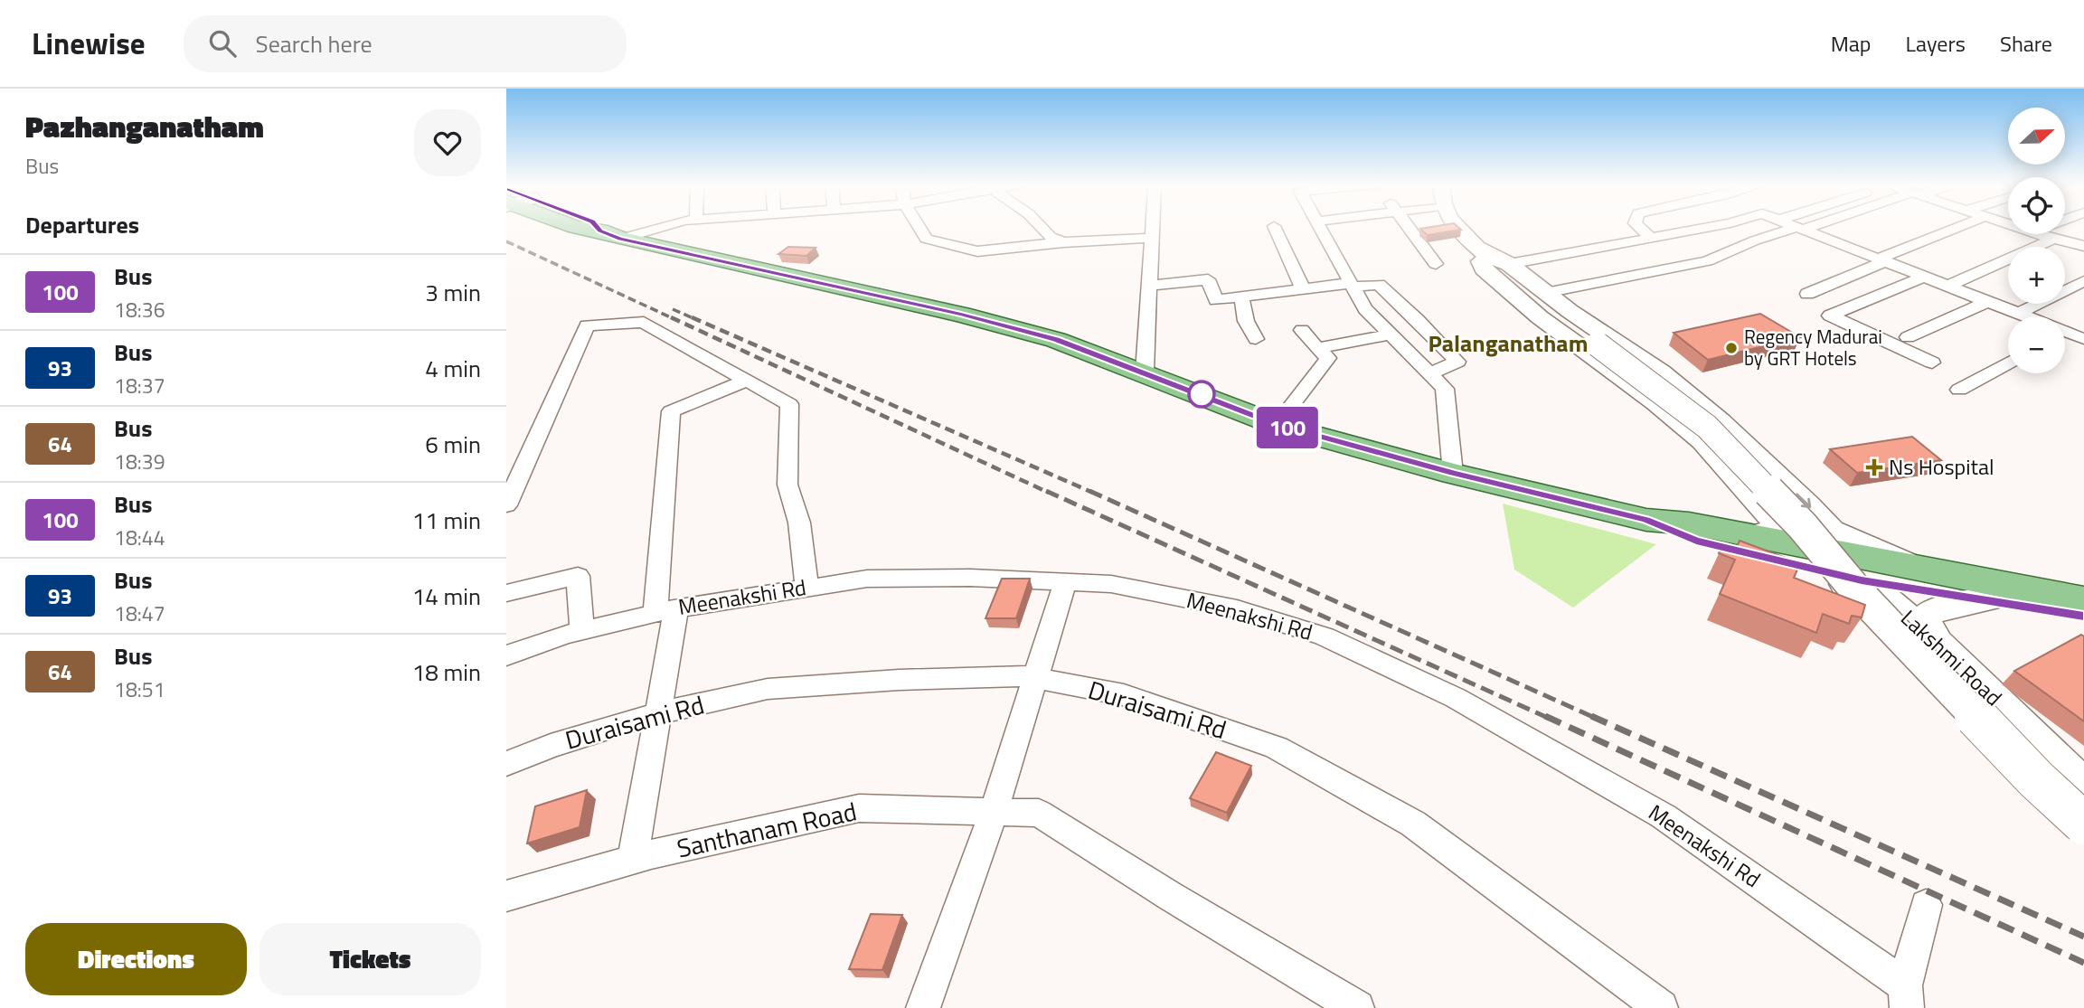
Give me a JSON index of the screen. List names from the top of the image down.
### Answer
{
  "streets": {
    "street": [
      "Meenakshi Rd",
      "Lakshmi Road",
      "Duraisami Rd",
      "Santhanam Road"
    ]
  },
  "districts": ["Palanganatham"],
  "places": {
    "other": ["Regency Madurai by GRT Hotels"],
    "health": ["Ns Hospital"]
  },
  "lines": ["bus line 100"],
  "north": "right",
  "page": {
    "header": "Linewise",
    "search": "Search here",
    "nav": ["Map", "Layers", "Share"],
    "heading": [
      ["Pazhanganatham", "Bus"],
      "Departures"
    ],
    "on_map": "100",
    "map_buttons": ["+", "−"],
    "list": [
      {
        "mark": "100",
        "name": "Bus",
        "note": "18:36",
        "value": "3 min"
      },
      {
        "mark": "93",
        "name": "Bus",
        "note": "18:37",
        "value": "4 min"
      },
      {
        "mark": "64",
        "name": "Bus",
        "note": "18:39",
        "value": "6 min"
      },
      {
        "mark": "100",
        "name": "Bus",
        "note": "18:44",
        "value": "11 min"
      },
      {
        "mark": "93",
        "name": "Bus",
        "note": "18:47",
        "value": "14 min"
      },
      {
        "mark": "64",
        "name": "Bus",
        "note": "18:51",
        "value": "18 min"
      }
    ],
    "buttons": ["Directions", "Tickets"]
  }
}
